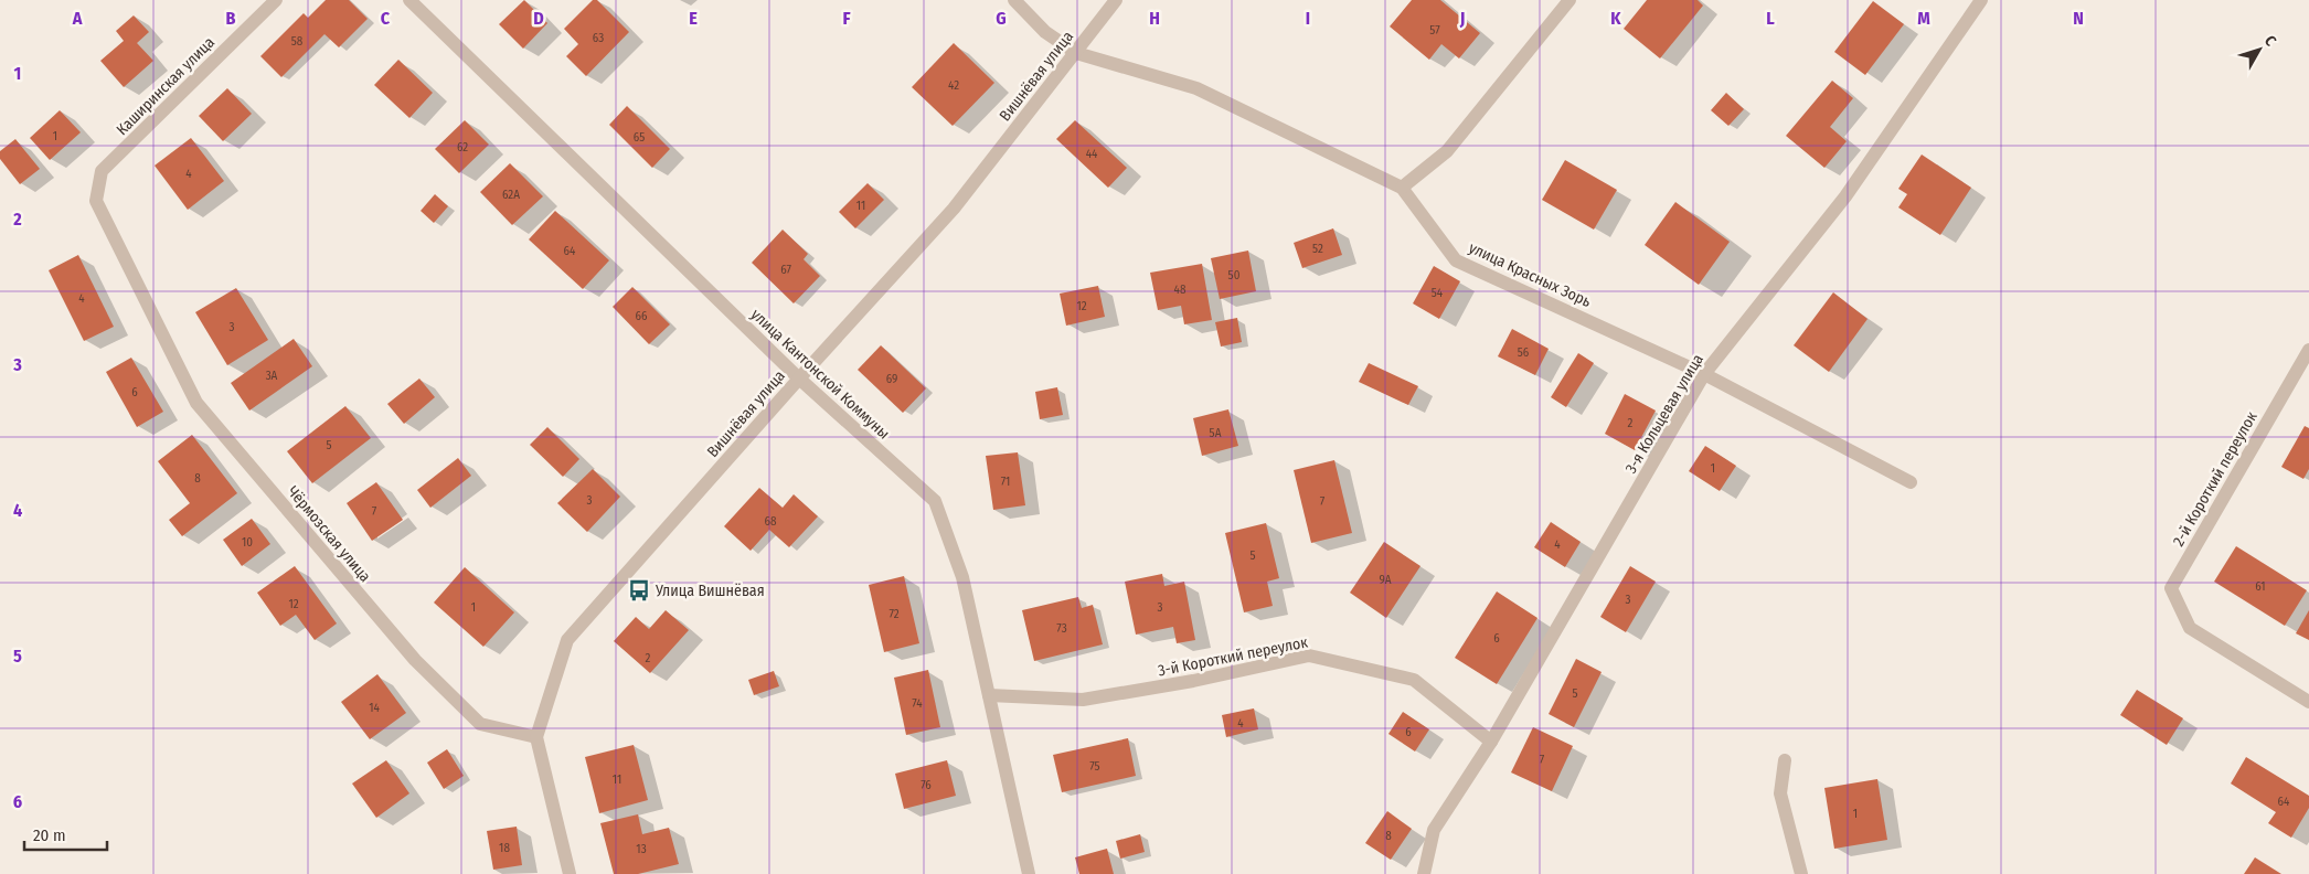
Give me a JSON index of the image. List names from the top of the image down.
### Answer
{
  "streets": {
    "street": [
      "Вишнёвая улица",
      "Каширинская улица",
      "улица Красных Зорь",
      "улица Кантонской Коммуны",
      "3-я Кольцевая улица",
      "2-й Короткий переулок",
      "Чёрмозская улица",
      "3-й Короткий переулок"
    ]
  },
  "crossings": [
    ["Вишнёвая улица", "улица Красных Зорь"],
    ["Вишнёвая улица", "улица Кантонской Коммуны"],
    ["Вишнёвая улица", "Чёрмозская улица"],
    ["Каширинская улица", "Чёрмозская улица"],
    ["улица Красных Зорь", "3-я Кольцевая улица"],
    ["улица Кантонской Коммуны", "3-й Короткий переулок"],
    ["3-я Кольцевая улица", "3-й Короткий переулок"]
  ],
  "places": {
    "bus stop": ["Улица Вишнёвая"]
  },
  "house_numbers": [
    "57",
    "63",
    "58",
    "42",
    "1",
    "65",
    "62",
    "44",
    "4",
    "62А",
    "11",
    "52",
    "64",
    "67",
    "50",
    "48",
    "54",
    "4",
    "12",
    "66",
    "3",
    "56",
    "3А",
    "69",
    "6",
    "2",
    "5А",
    "5",
    "1",
    "8",
    "71",
    "3",
    "7",
    "7",
    "68",
    "10",
    "4",
    "5",
    "9А",
    "61",
    "3",
    "12",
    "1",
    "3",
    "72",
    "73",
    "6",
    "2",
    "5",
    "74",
    "14",
    "4",
    "6",
    "7",
    "75",
    "11",
    "76",
    "64",
    "1",
    "8",
    "18",
    "13"
  ],
  "scale_bar": "20 m",
  "north": "top right",
  "grid": {
    "columns": [
      "A",
      "B",
      "C",
      "D",
      "E",
      "F",
      "G",
      "H",
      "I",
      "J",
      "K",
      "L",
      "M",
      "N"
    ],
    "rows": [
      "1",
      "2",
      "3",
      "4",
      "5",
      "6"
    ]
  }
}
